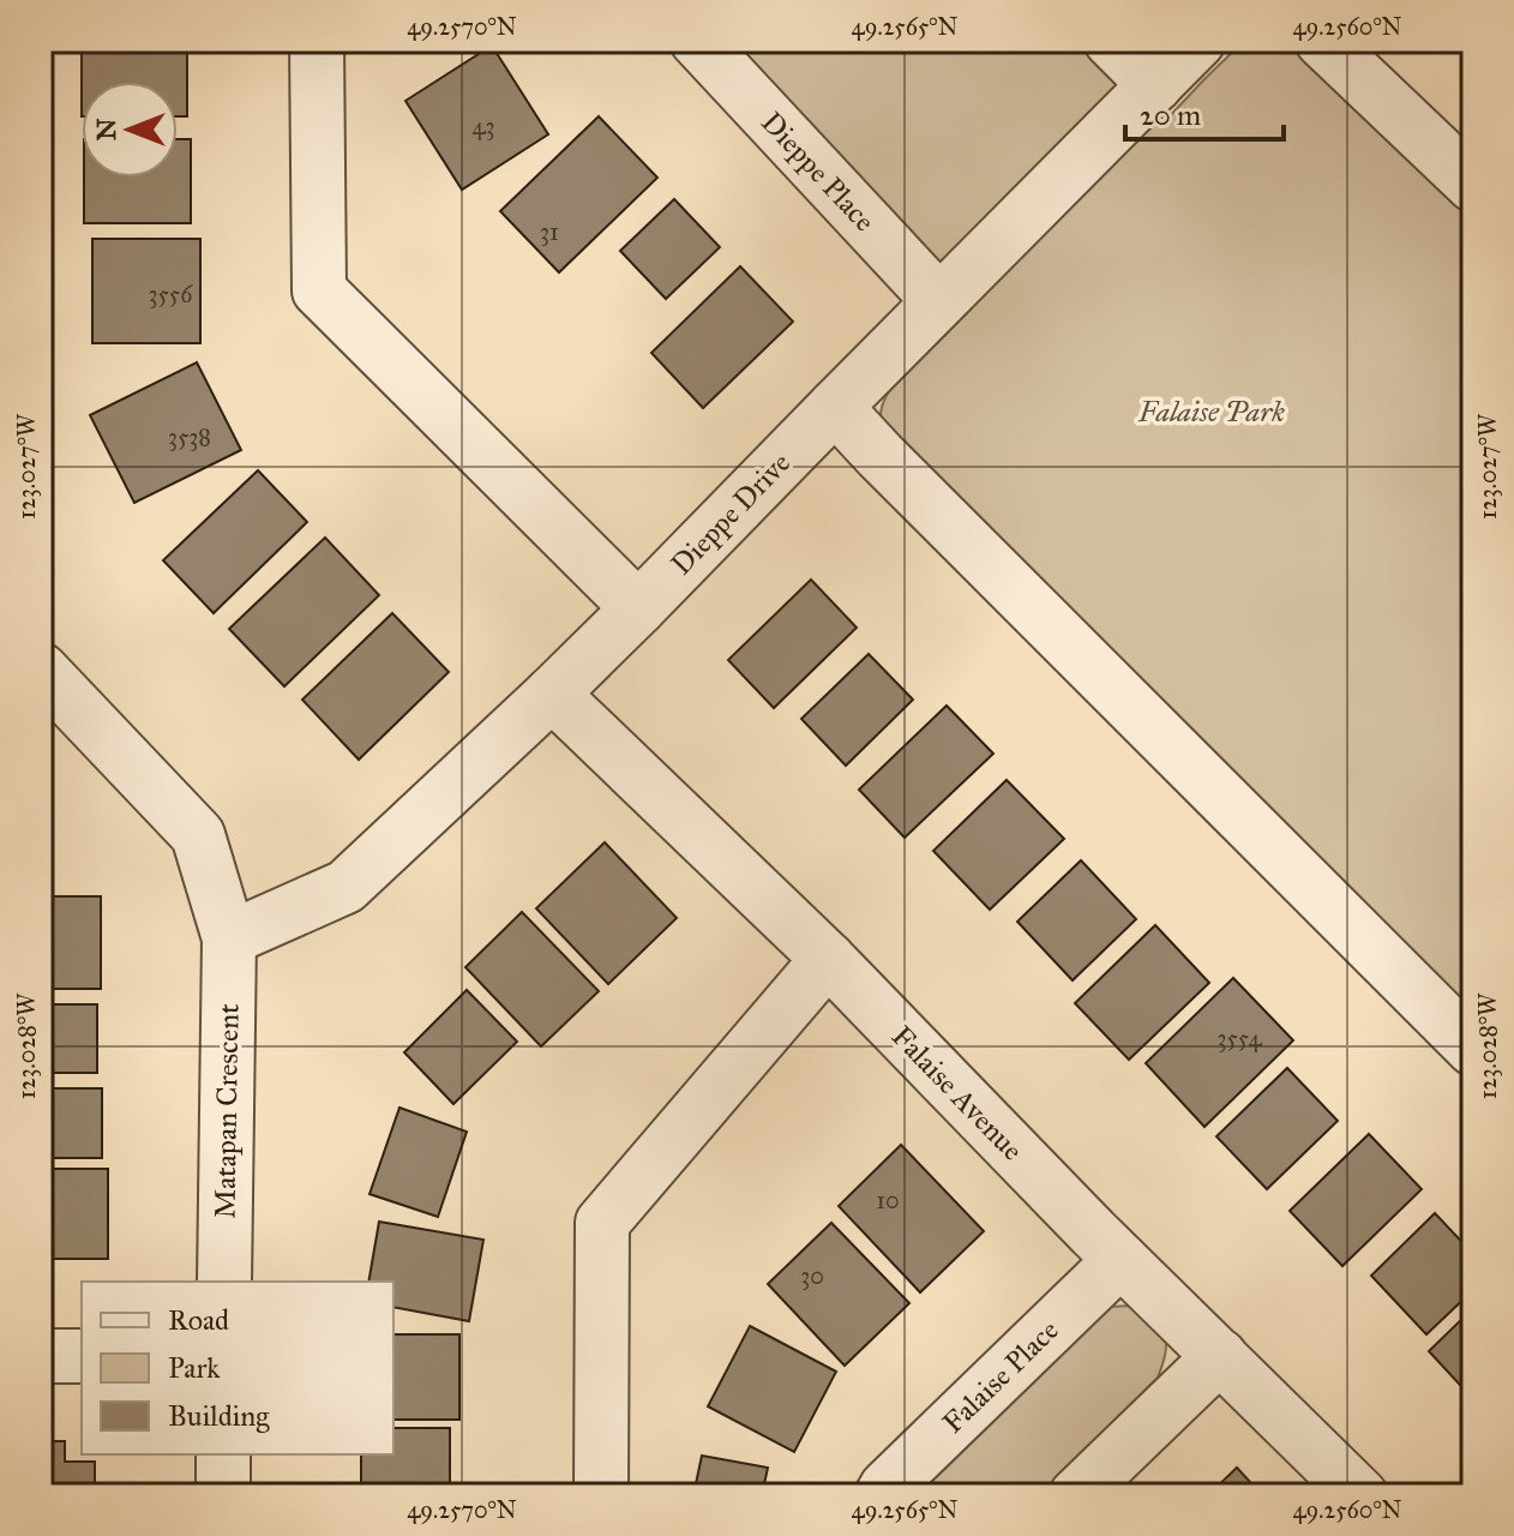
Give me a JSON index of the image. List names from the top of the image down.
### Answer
{
  "streets": {
    "street": [
      "Dieppe Place",
      "Dieppe Drive",
      "Falaise Avenue",
      "Matapan Crescent",
      "Falaise Place"
    ]
  },
  "crossings": [
    ["Dieppe Place", "Dieppe Drive"],
    ["Dieppe Drive", "Falaise Avenue"],
    ["Dieppe Drive", "Matapan Crescent"],
    ["Falaise Avenue", "Falaise Place"]
  ],
  "parks": ["Falaise Park"],
  "house_numbers": [
    "43",
    "31",
    "3556",
    "3538",
    "3554",
    "10",
    "30"
  ],
  "legend": ["Road", "Park", "Building"],
  "scale_bar": "20 m",
  "north": "left",
  "coordinates": [
    "49.2570°N",
    "49.2565°N",
    "49.2560°N",
    "123.027°W",
    "123.028°W"
  ]
}
